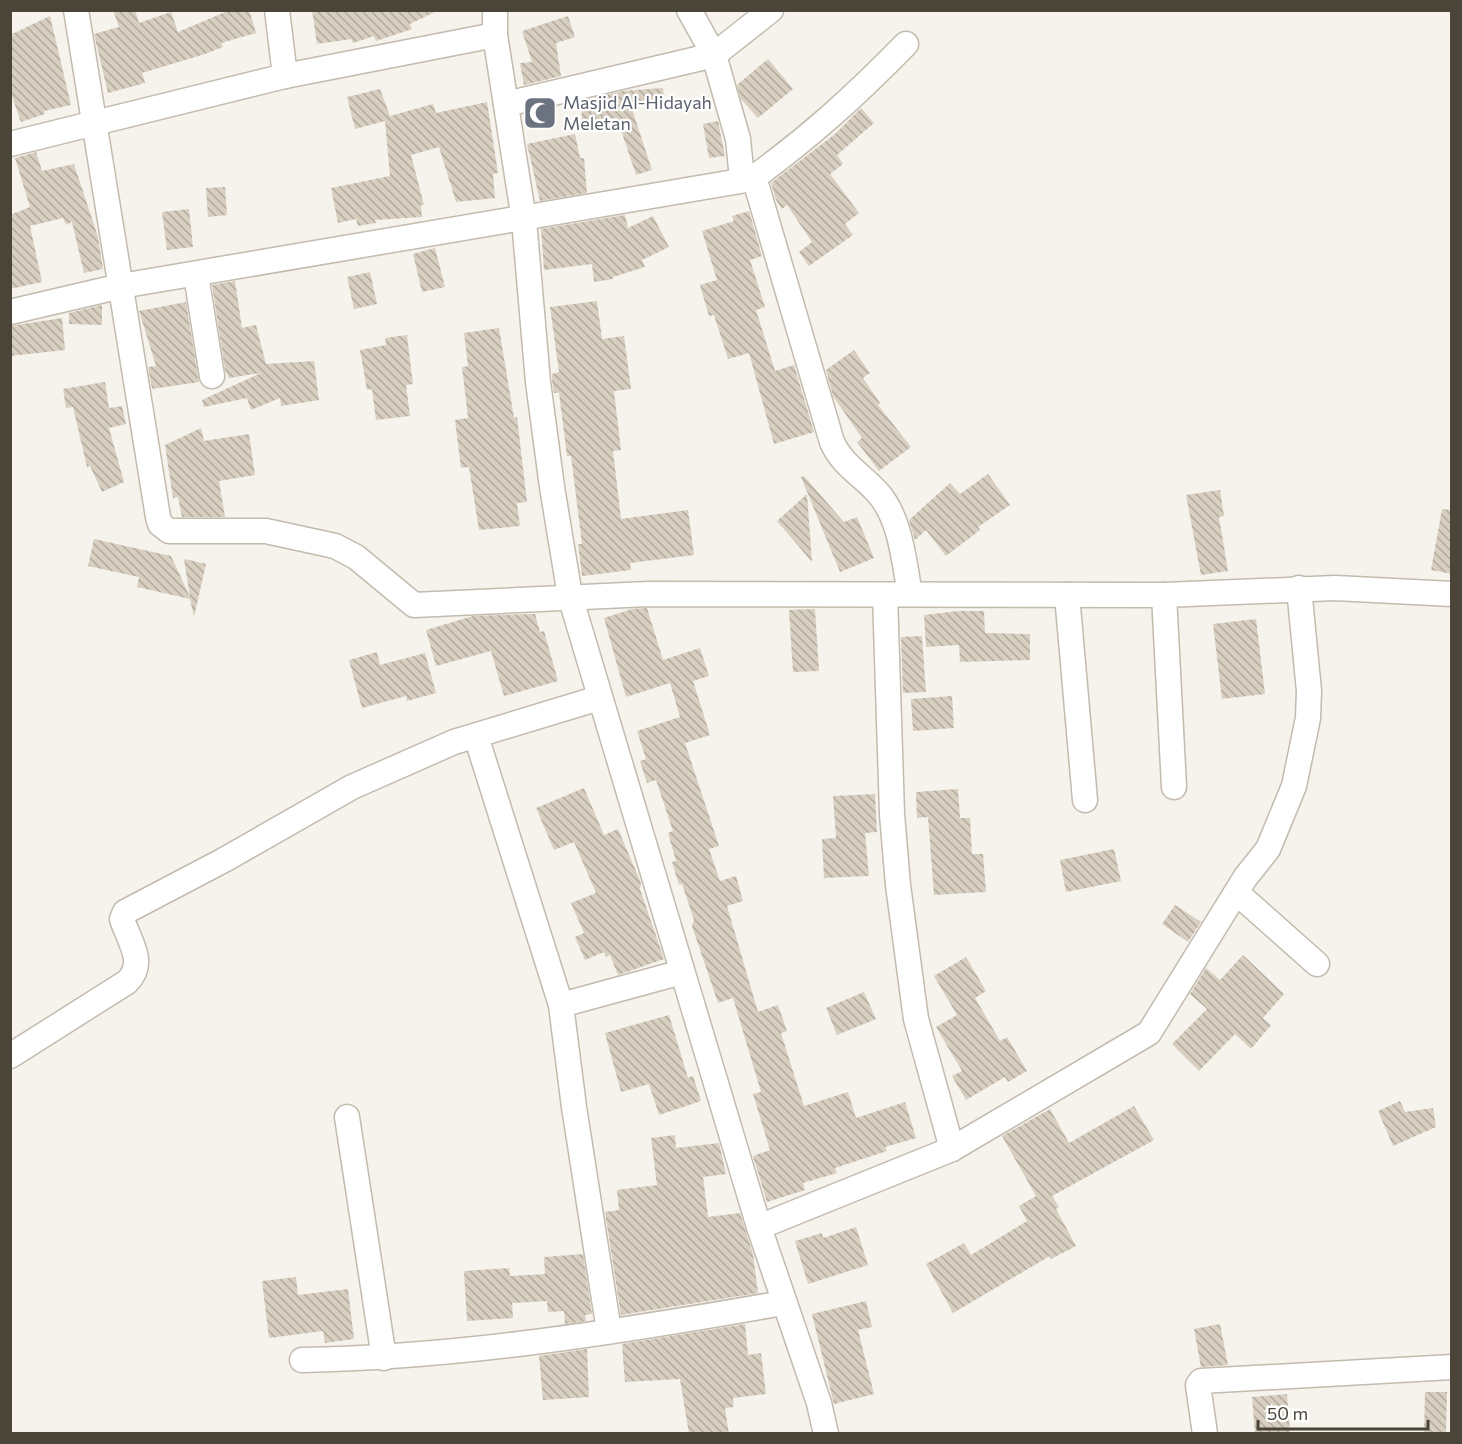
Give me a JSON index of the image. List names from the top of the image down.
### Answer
{
  "places": {
    "mosque": ["Masjid Al-Hidayah Meletan"]
  },
  "scale_bar": "50 m"
}
